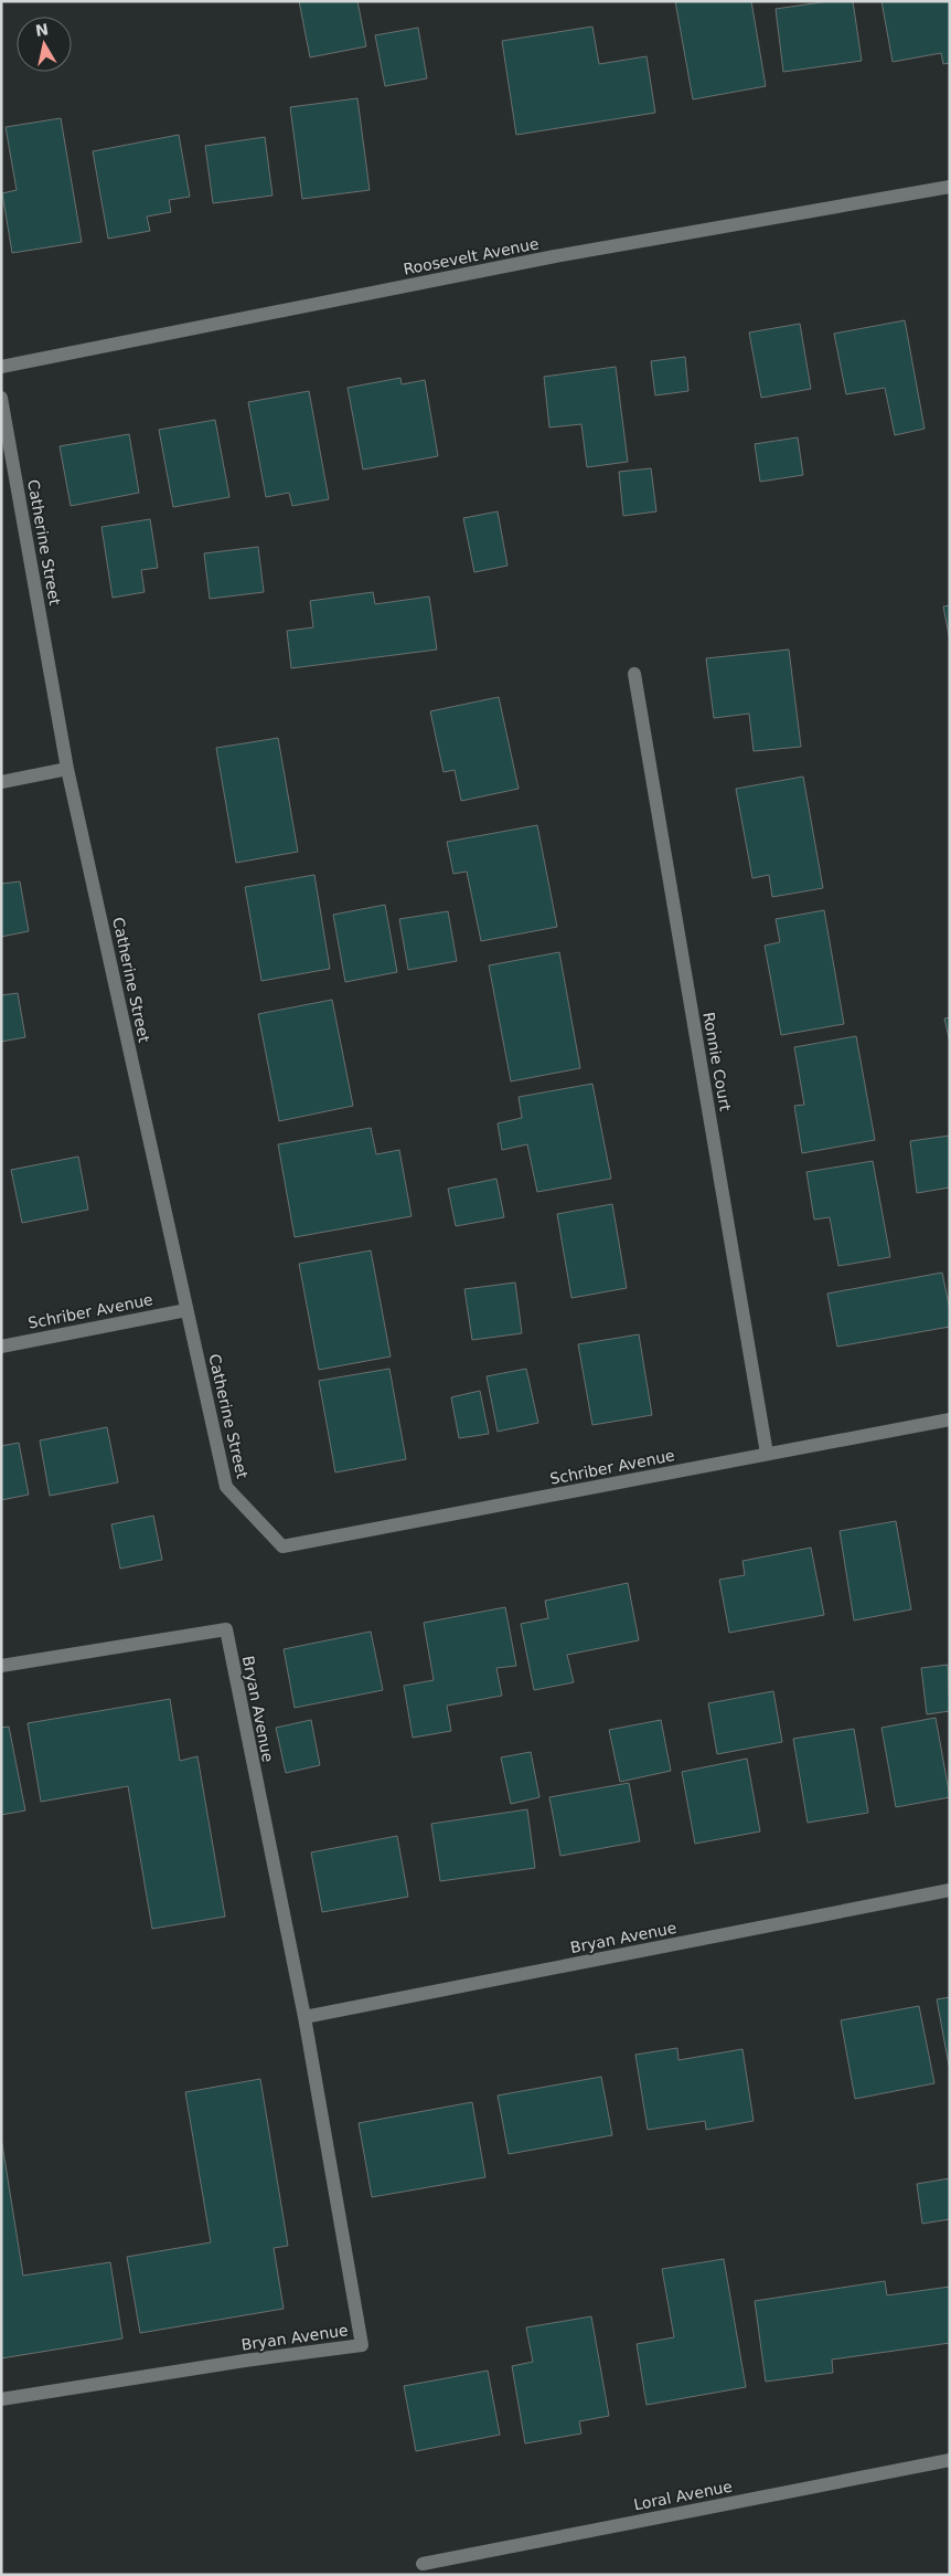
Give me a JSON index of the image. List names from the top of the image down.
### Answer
{
  "streets": {
    "street": [
      "Roosevelt Avenue",
      "Catherine Street",
      "Ronnie Court",
      "Schriber Avenue",
      "Bryan Avenue",
      "Loral Avenue"
    ]
  },
  "crossings": [
    ["Catherine Street", "Schriber Avenue"],
    ["Ronnie Court", "Schriber Avenue"]
  ],
  "north": "top"
}
